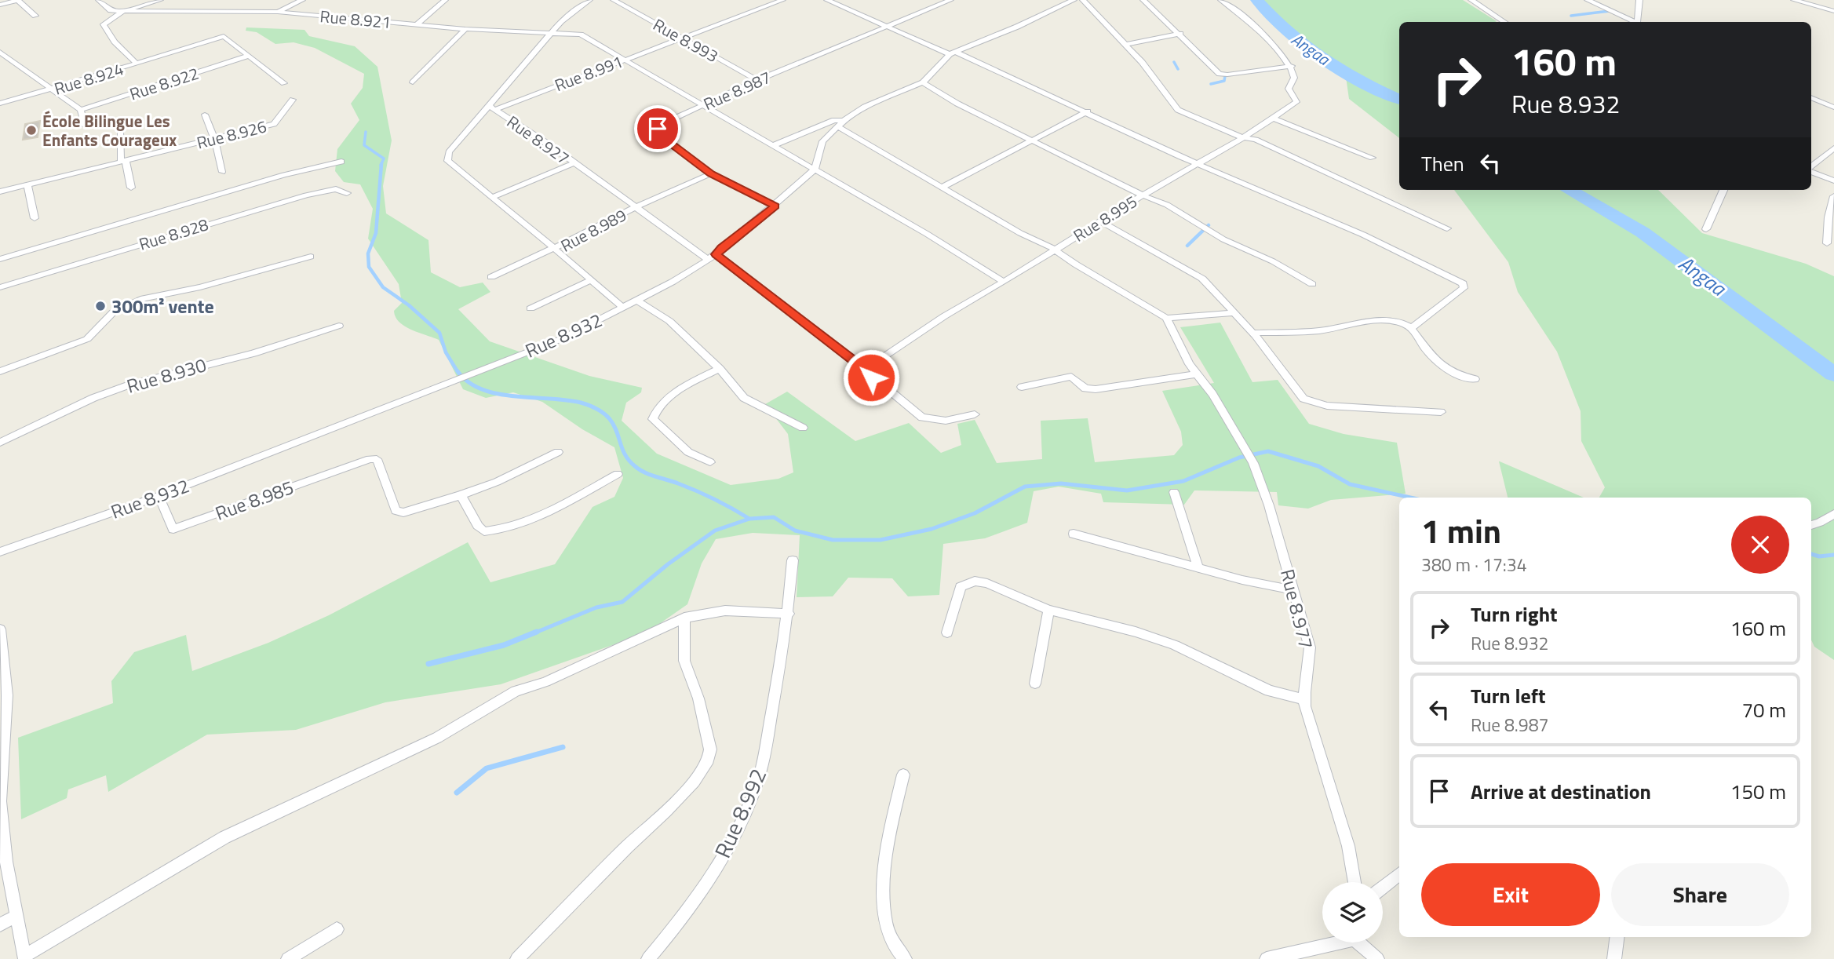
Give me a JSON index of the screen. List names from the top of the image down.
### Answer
{
  "streets": {
    "street": [
      "Rue 8.921",
      "Rue 8.993",
      "Rue 8.991",
      "Rue 8.924",
      "Rue 8.922",
      "Rue 8.987",
      "Rue 8.926",
      "Rue 8.927",
      "Rue 8.995",
      "Rue 8.989",
      "Rue 8.928",
      "Rue 8.932",
      "Rue 8.930",
      "Rue 8.985",
      "Rue 8.977",
      "Rue 8.992"
    ]
  },
  "crossings": [
    ["Rue 8.921", "Rue 8.924"],
    ["Rue 8.921", "Rue 8.927"],
    ["Rue 8.993", "Rue 8.991"],
    ["Rue 8.993", "Rue 8.987"],
    ["Rue 8.991", "Rue 8.927"],
    ["Rue 8.987", "Rue 8.989"],
    ["Rue 8.987", "Rue 8.932"],
    ["Rue 8.927", "Rue 8.989"],
    ["Rue 8.927", "Rue 8.932"],
    ["Rue 8.989", "Rue 8.932"],
    ["Rue 8.932", "Rue 8.985"]
  ],
  "water": ["Angaa"],
  "places": ["École Bilingue Les Enfants Courageux", "300m² vente"],
  "page": {
    "turn": ["160 m", "Rue 8.932"],
    "then": "Then",
    "heading": ["1 min", "380 m · 17:34"],
    "list": [
      {
        "name": "Turn right",
        "note": "Rue 8.932",
        "value": "160 m"
      },
      {
        "name": "Turn left",
        "note": "Rue 8.987",
        "value": "70 m"
      },
      {
        "name": "Arrive at destination",
        "value": "150 m"
      }
    ],
    "buttons": ["Exit", "Share"]
  }
}
